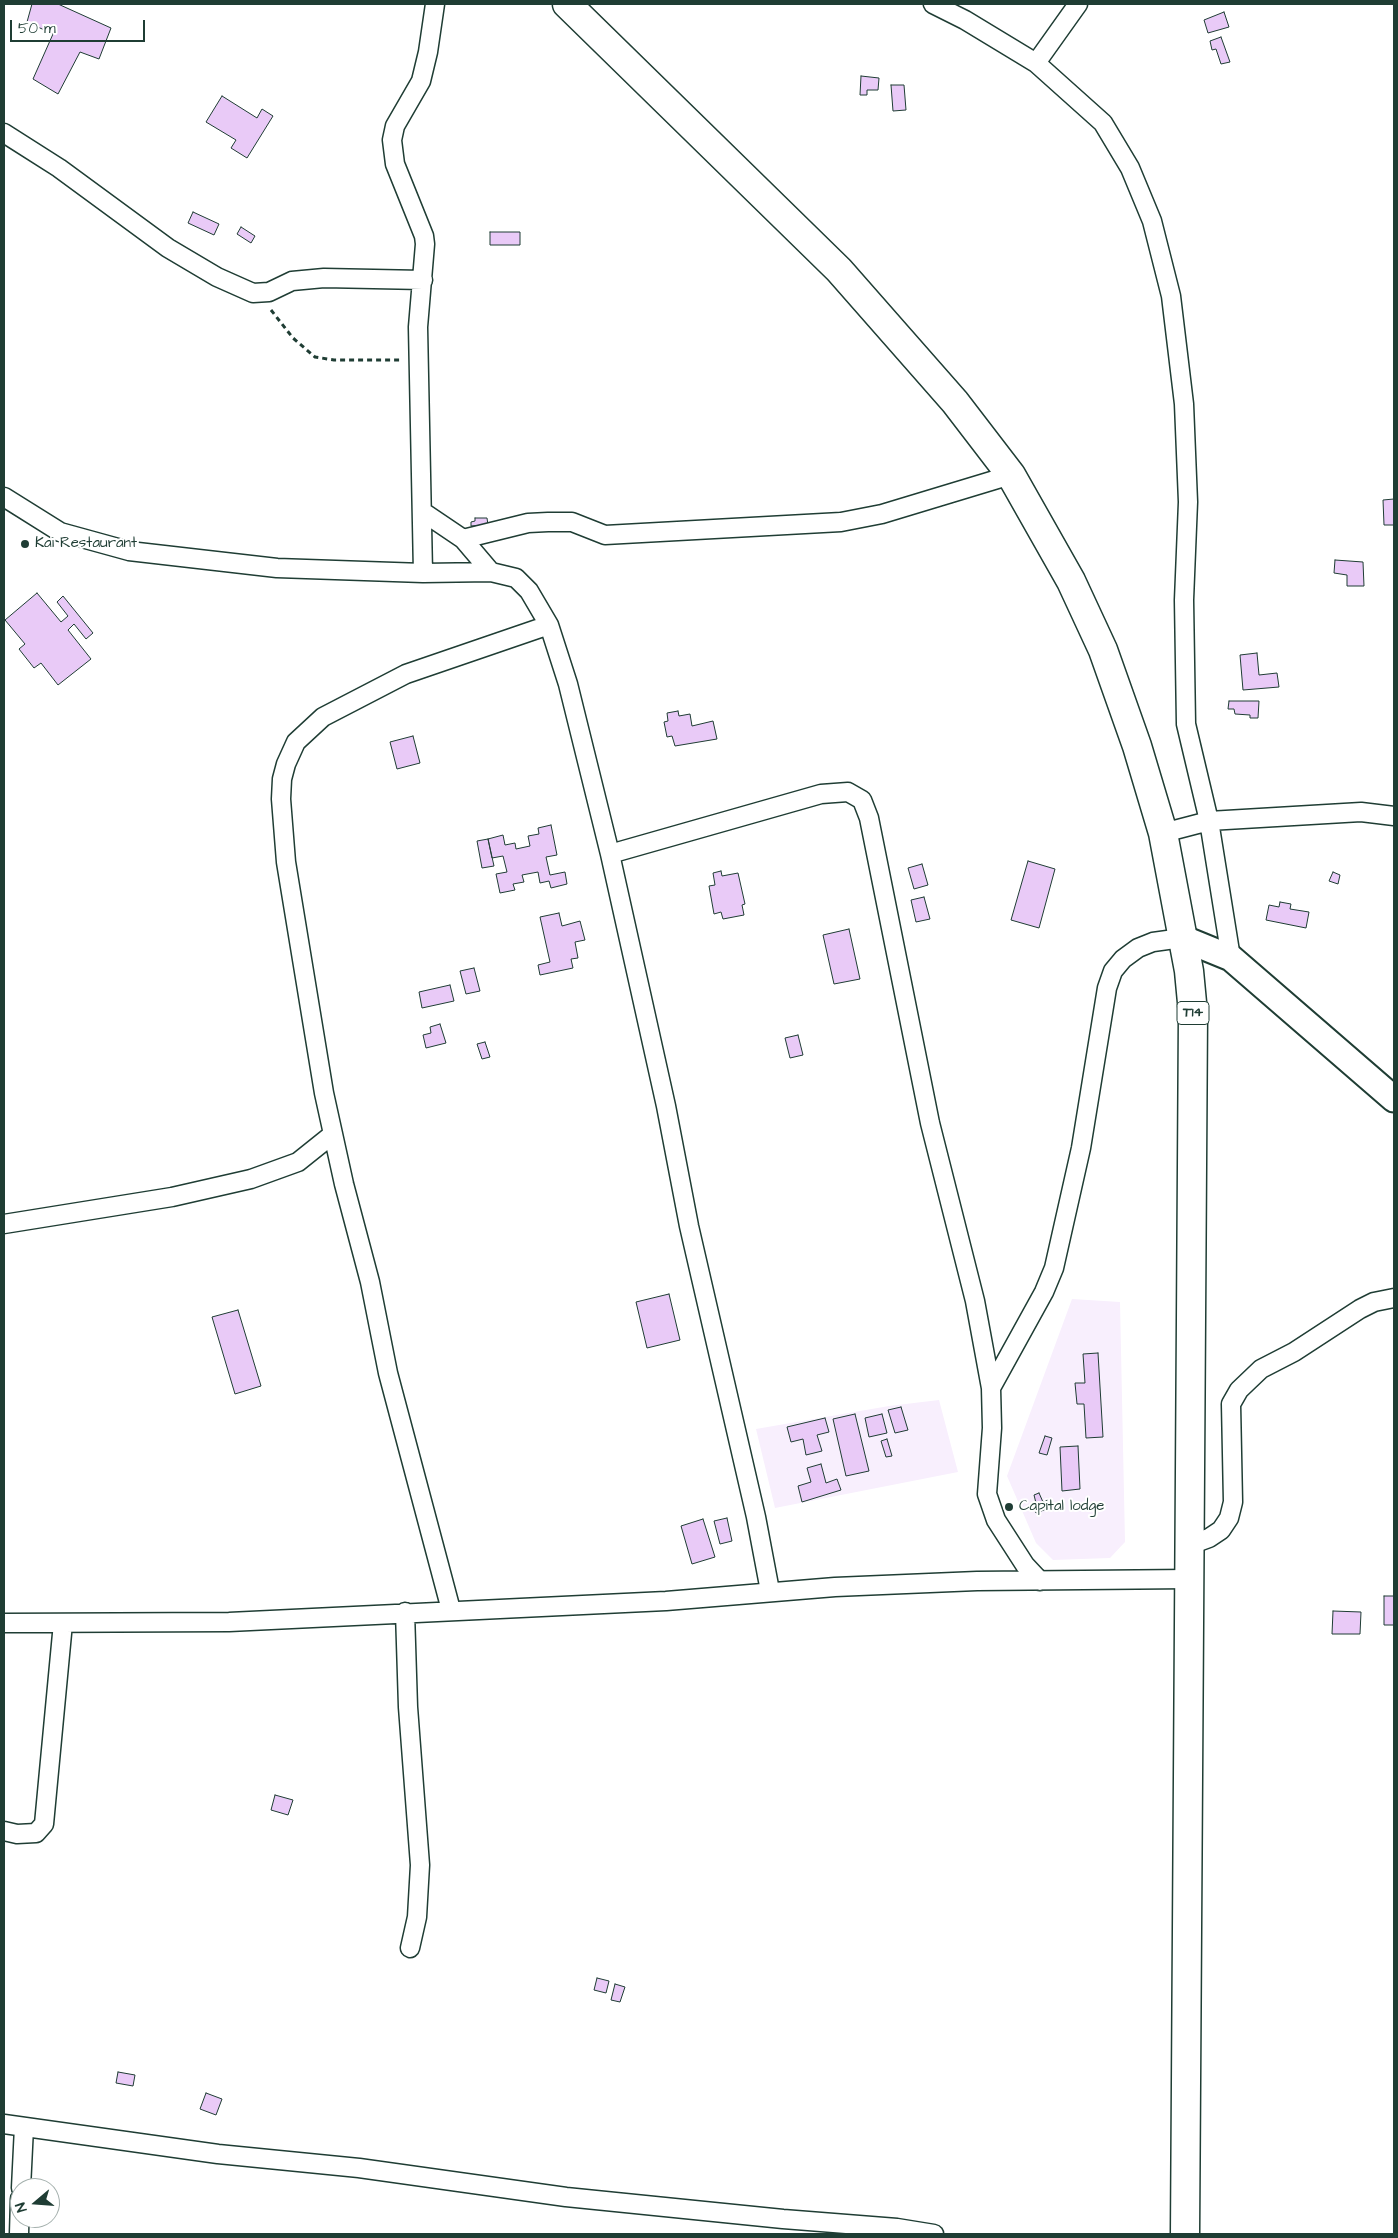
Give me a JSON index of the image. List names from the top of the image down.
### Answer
{
  "streets": {
    "highway": ["T14"]
  },
  "places": ["Kai Restaurant", "Capital lodge"],
  "scale_bar": "50 m",
  "north": "left"
}
